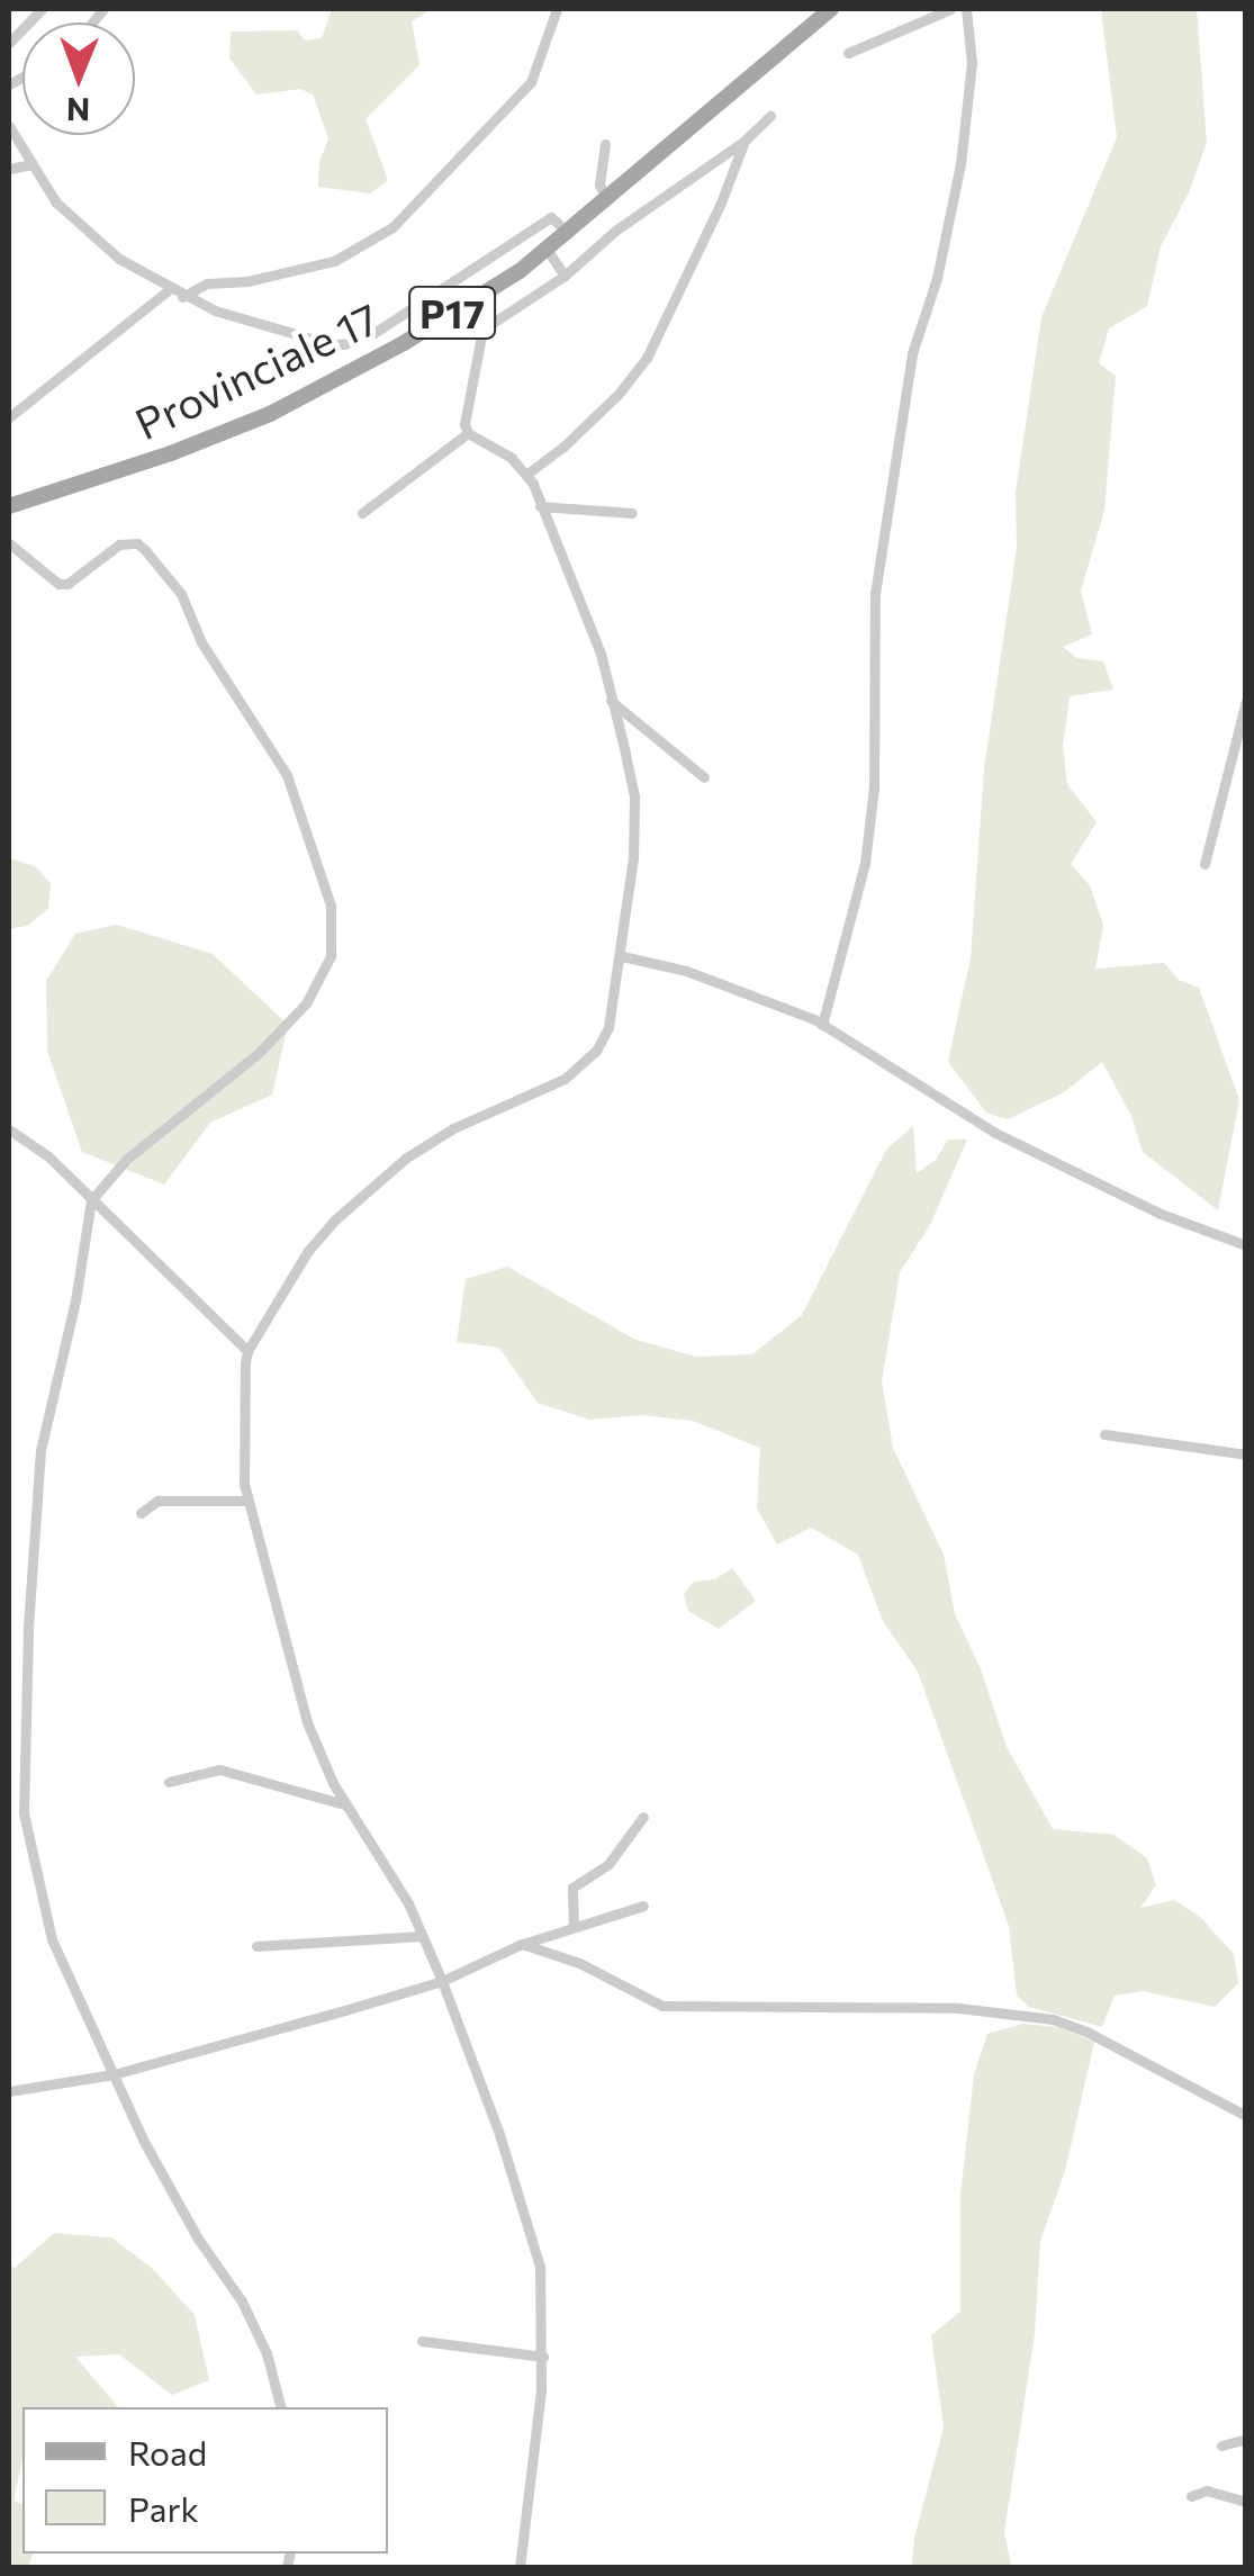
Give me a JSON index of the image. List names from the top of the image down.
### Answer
{
  "streets": {
    "main road": ["P17", "Provinciale 17"]
  },
  "legend": ["Road", "Park"],
  "north": "bottom"
}
